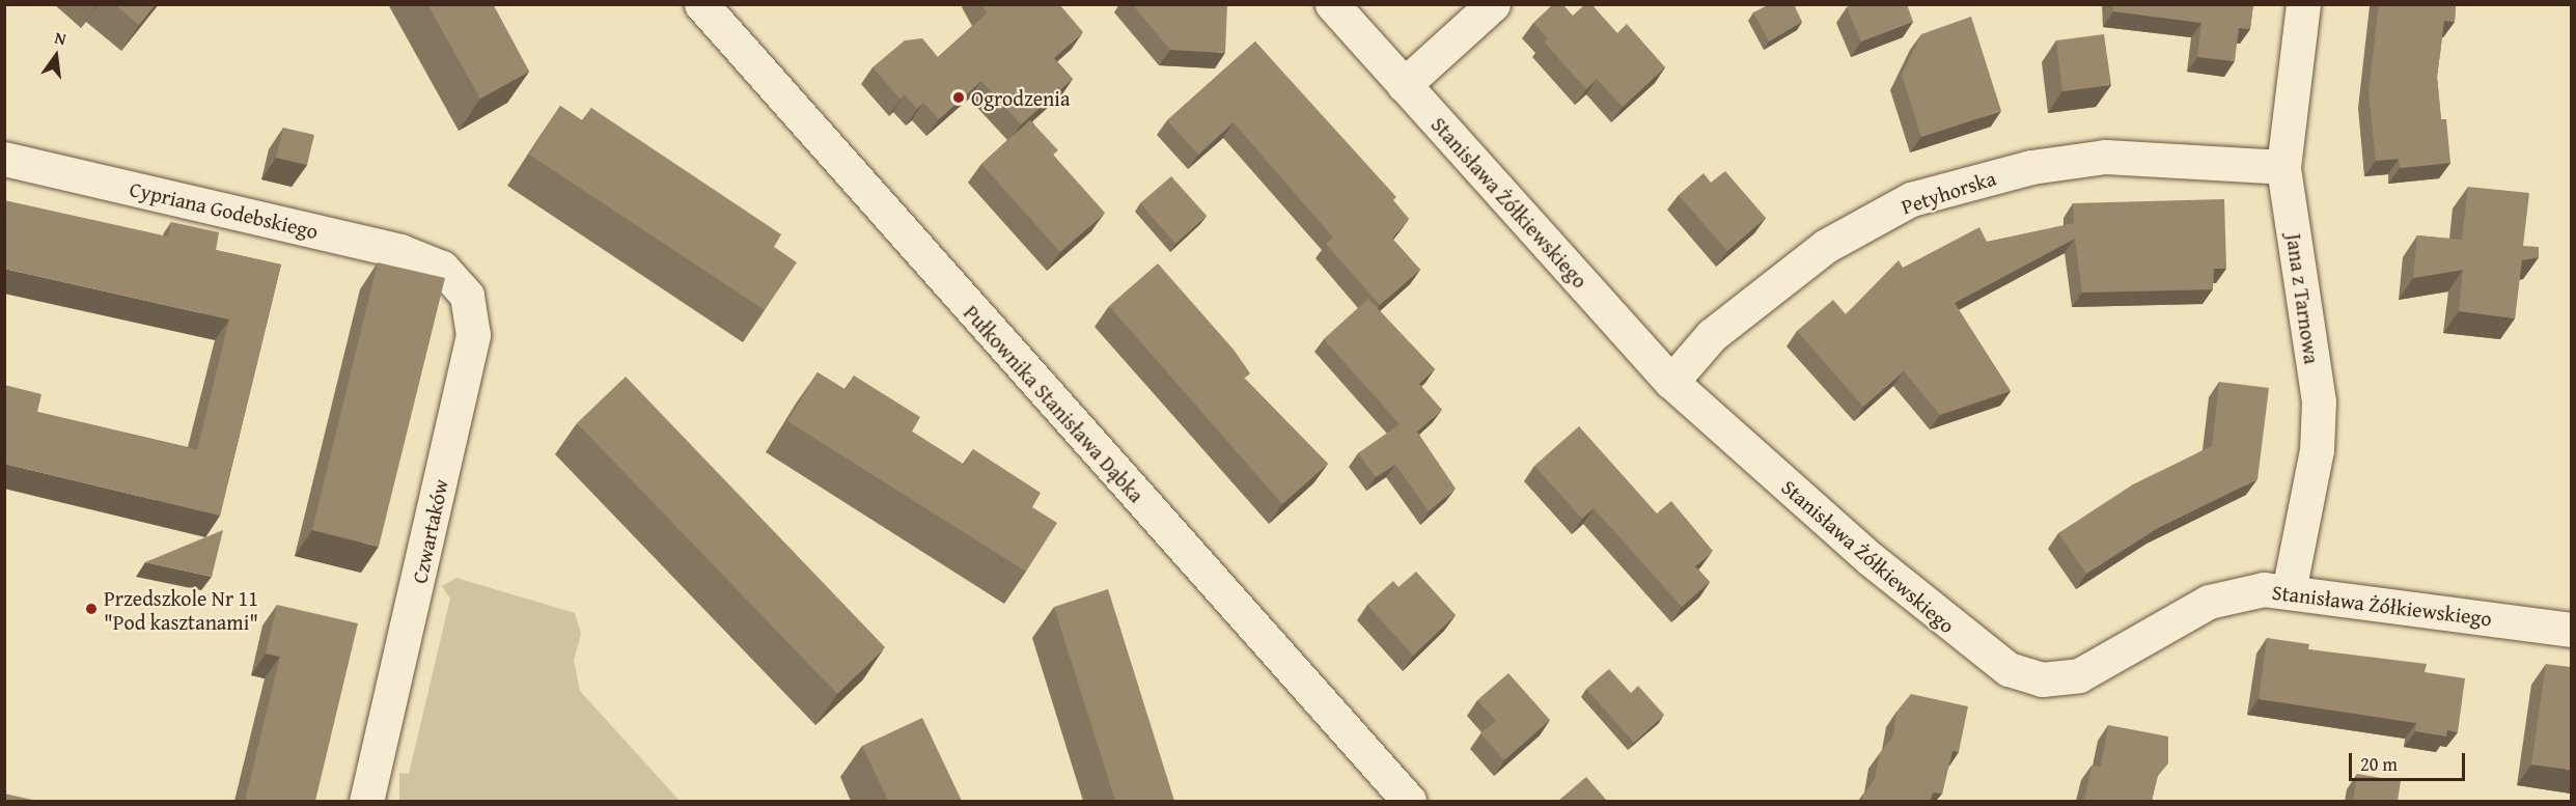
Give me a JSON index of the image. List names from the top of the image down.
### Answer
{
  "streets": {
    "street": [
      "Petyhorska",
      "Stanisława Żółkiewskiego",
      "Cypriana Godebskiego",
      "Jana z Tarnowa",
      "Pułkownika Stanisława Dąbka",
      "Czwartaków"
    ]
  },
  "crossings": [
    ["Petyhorska", "Stanisława Żółkiewskiego"],
    ["Petyhorska", "Jana z Tarnowa"],
    ["Stanisława Żółkiewskiego", "Jana z Tarnowa"],
    ["Cypriana Godebskiego", "Czwartaków"]
  ],
  "places": ["Ogrodzenia", "Przedszkole Nr 11 \"Pod kasztanami\""],
  "scale_bar": "20 m",
  "north": "top"
}
